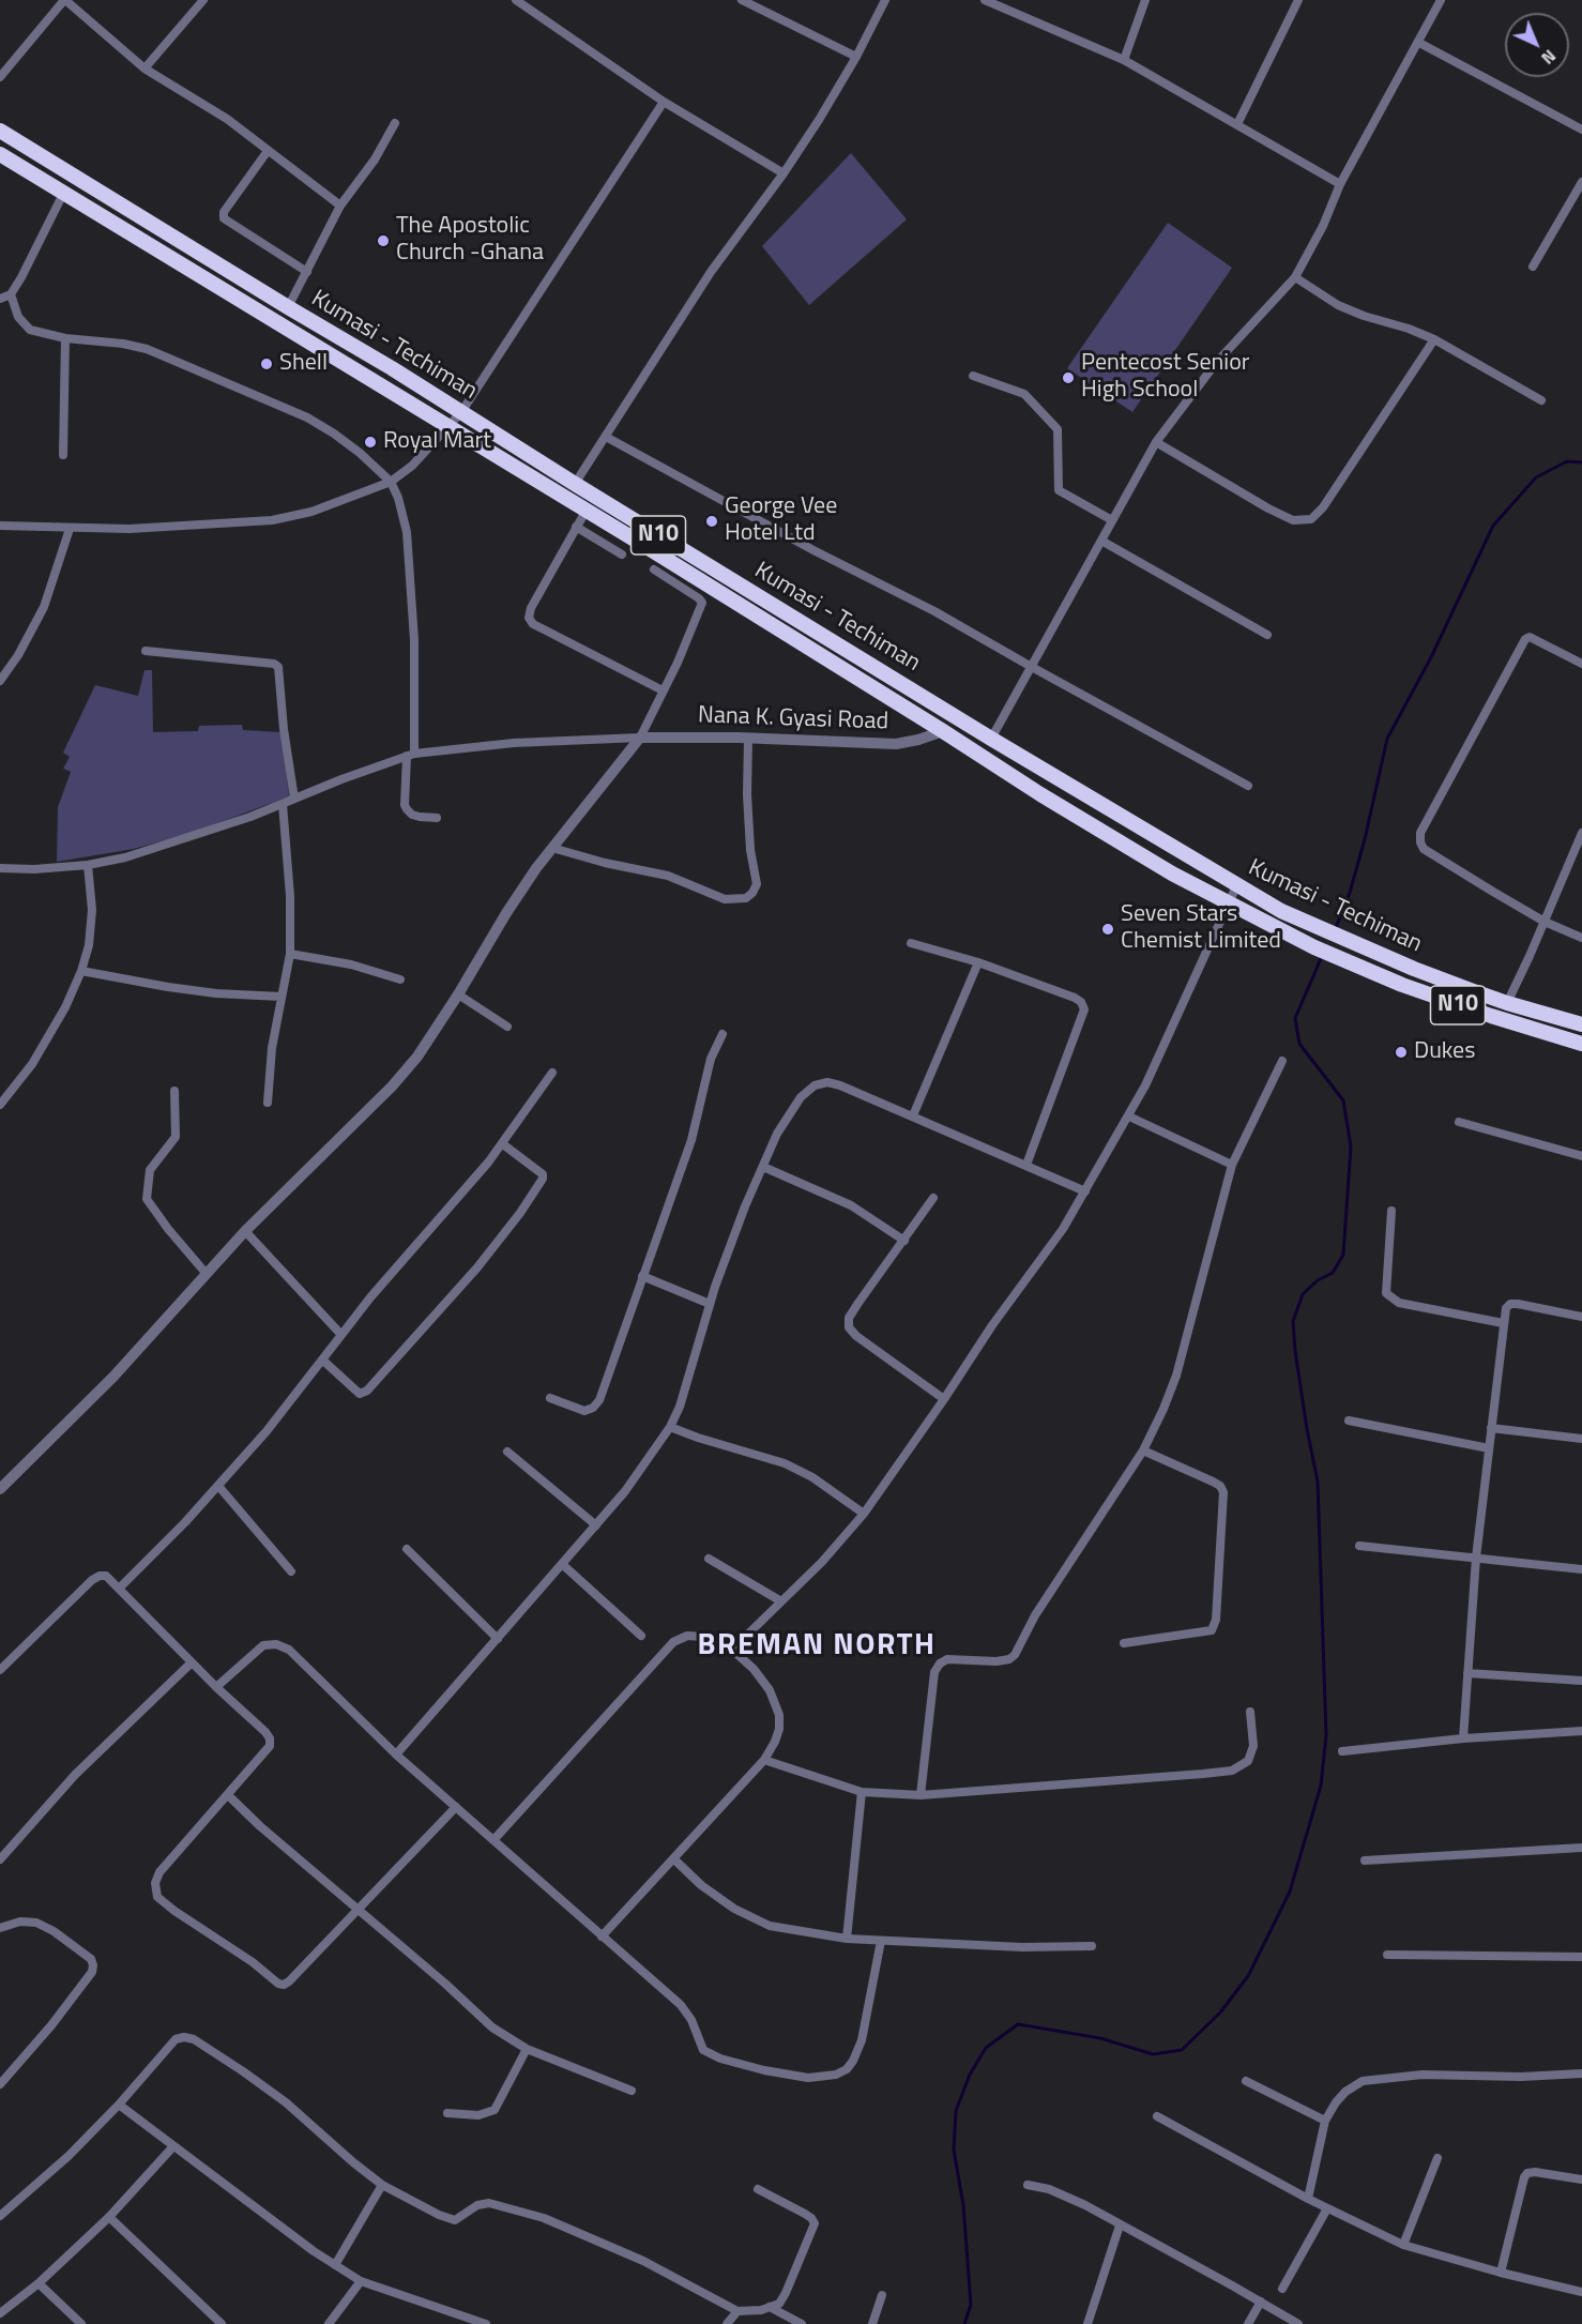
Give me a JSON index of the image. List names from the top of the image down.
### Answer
{
  "streets": {
    "highway": ["Kumasi - Techiman", "N10"],
    "street": ["Nana K. Gyasi Road"]
  },
  "crossings": [
    ["N10", "Nana K. Gyasi Road"]
  ],
  "districts": ["BREMAN NORTH"],
  "places": [
    "The Apostolic Church -Ghana",
    "Shell",
    "Pentecost Senior High School",
    "Royal Mart",
    "George Vee Hotel Ltd",
    "Seven Stars Chemist Limited",
    "Dukes"
  ],
  "north": "bottom right"
}
